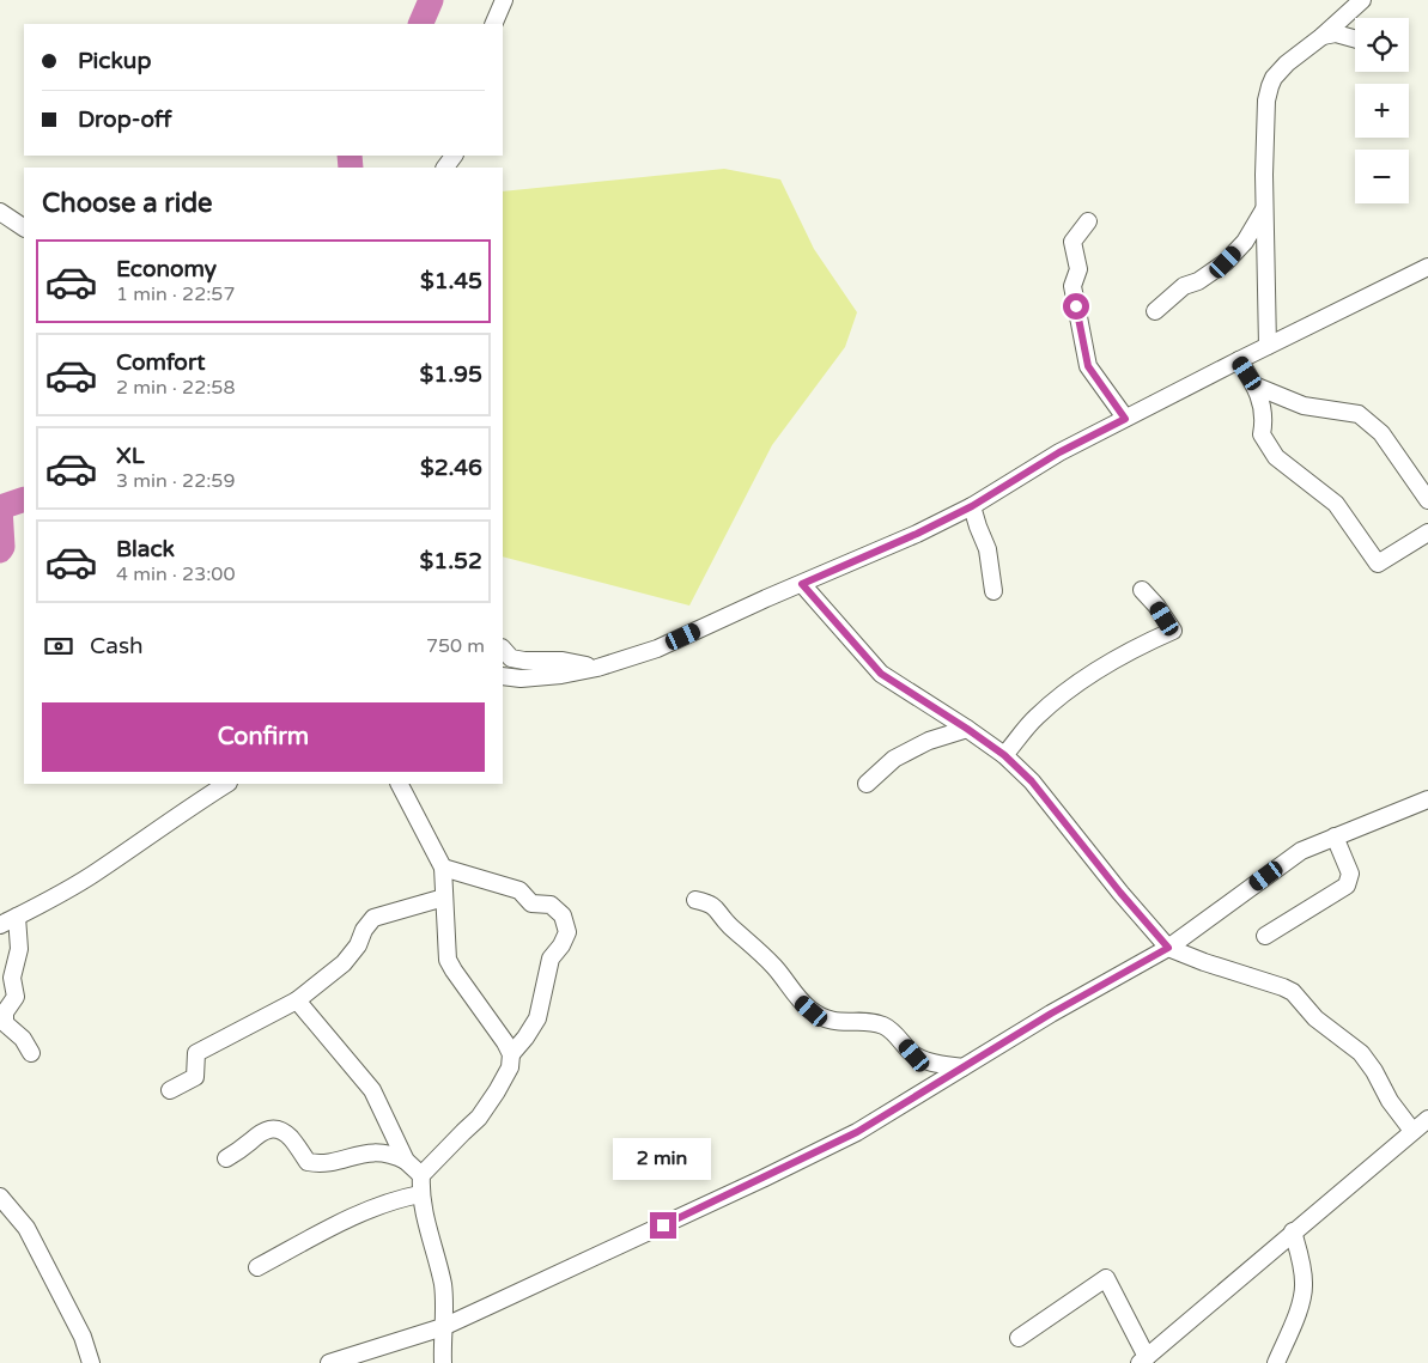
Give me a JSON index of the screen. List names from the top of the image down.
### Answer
{
  "page": {
    "map_buttons": ["+", "−"],
    "banner": ["Pickup", "Drop-off"],
    "heading": "Choose a ride",
    "list": [
      {
        "name": "Economy",
        "note": "1 min · 22:57",
        "value": "$1.45"
      },
      {
        "name": "Comfort",
        "note": "2 min · 22:58",
        "value": "$1.95"
      },
      {
        "name": "XL",
        "note": "3 min · 22:59",
        "value": "$2.46"
      },
      {
        "name": "Black",
        "note": "4 min · 23:00",
        "value": "$1.52"
      }
    ],
    "pay": ["Cash", "750 m"],
    "buttons": "Confirm",
    "bubble": "2 min"
  }
}
